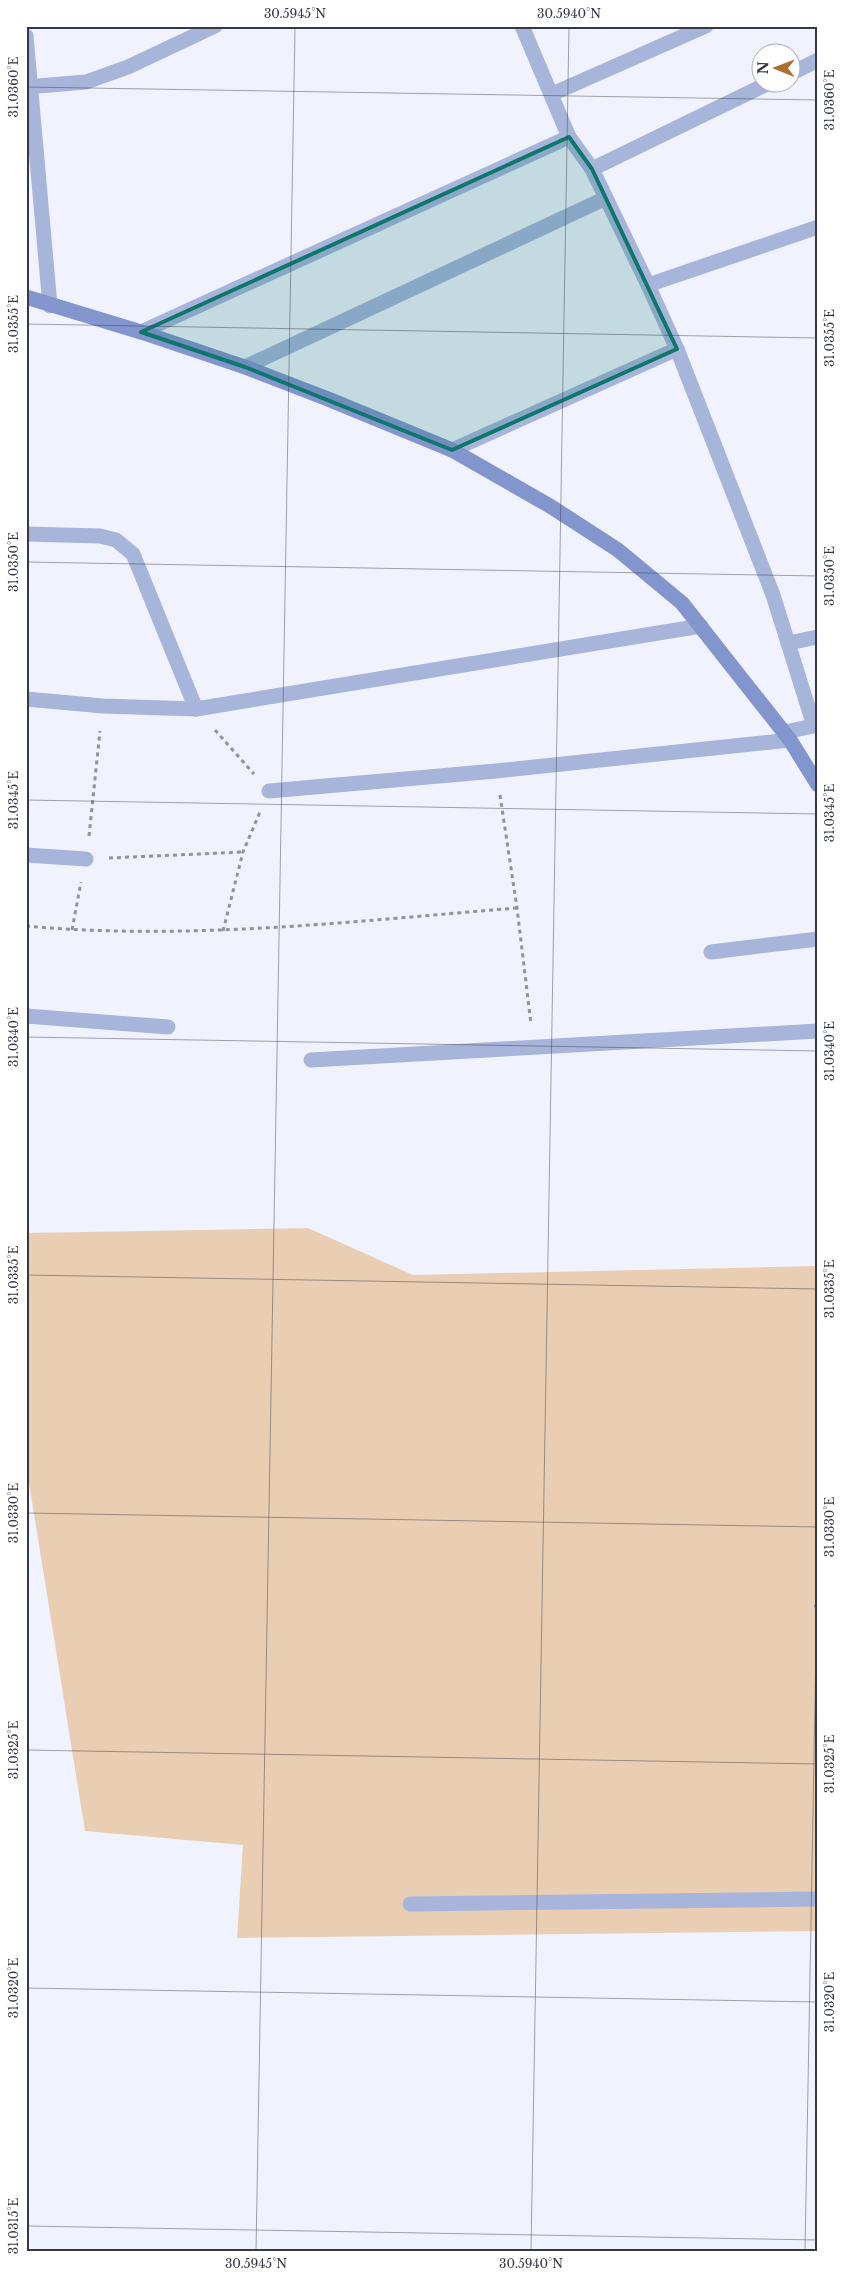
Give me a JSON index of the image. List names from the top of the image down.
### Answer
{
  "north": "left",
  "coordinates": [
    "30.5945°N",
    "30.5940°N",
    "31.0360°E",
    "31.0355°E",
    "31.0350°E",
    "31.0345°E",
    "31.0340°E",
    "31.0335°E",
    "31.0330°E",
    "31.0325°E",
    "31.0320°E",
    "31.0315°E"
  ]
}
